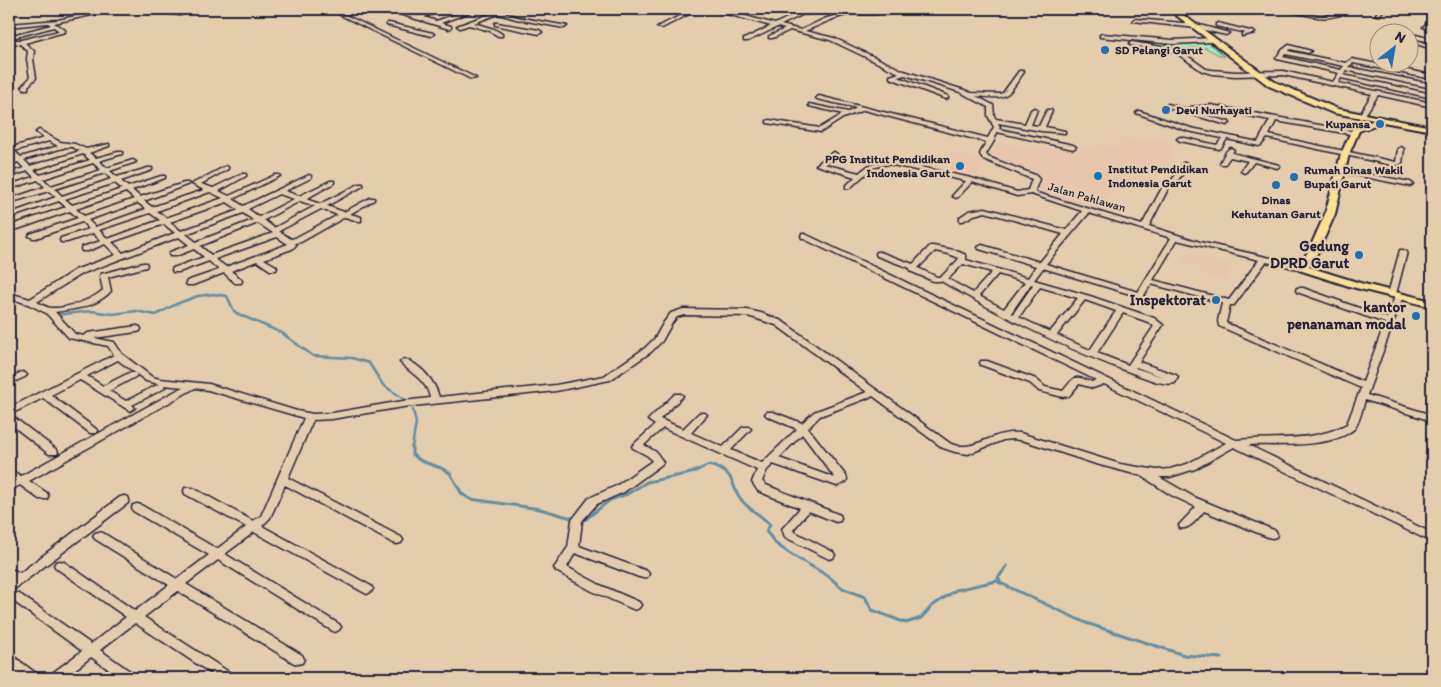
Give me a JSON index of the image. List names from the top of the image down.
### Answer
{
  "streets": {
    "main road": ["Jalan Pahlawan"]
  },
  "places": [
    "SD Pelangi Garut",
    "Devi Nurhayati",
    "Kupansa",
    "PPG Institut Pendidikan Indonesia Garut",
    "Institut Pendidikan Indonesia Garut",
    "Rumah Dinas Wakil Bupati Garut",
    "Dinas Kehutanan Garut",
    "Gedung DPRD Garut",
    "Inspektorat",
    "kantor penanaman modal"
  ],
  "north": "top right"
}
